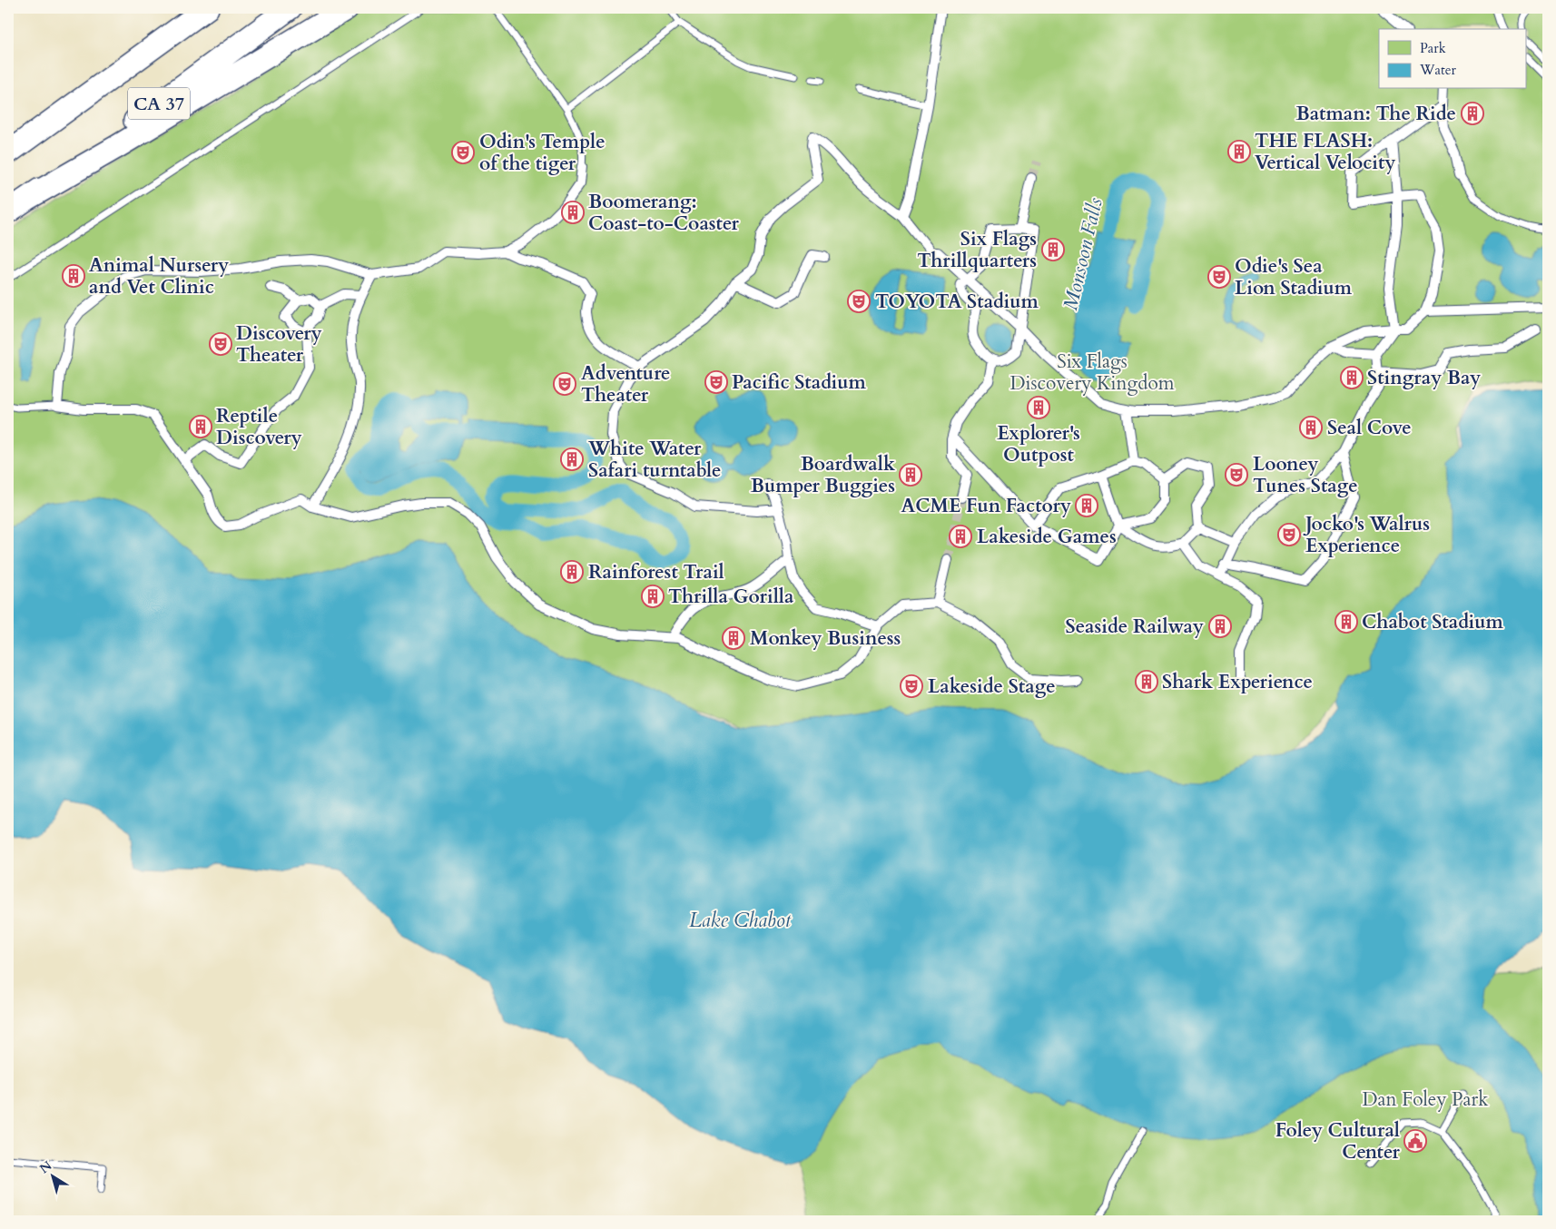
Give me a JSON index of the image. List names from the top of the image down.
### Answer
{
  "streets": {
    "highway": ["CA 37"]
  },
  "water": ["Monsoon Falls", "Lake Chabot"],
  "parks": ["Six Flags Discovery Kingdom", "Dan Foley Park"],
  "places": {
    "building": [
      "Batman: The Ride",
      "THE FLASH: Vertical Velocity",
      "Boomerang: Coast-to-Coaster",
      "Six Flags Thrillquarters",
      "Animal Nursery and Vet Clinic",
      "Stingray Bay",
      "Explorer's Outpost",
      "Reptile Discovery",
      "Seal Cove",
      "White Water Safari turntable",
      "Boardwalk Bumper Buggies",
      "ACME Fun Factory",
      "Lakeside Games",
      "Rainforest Trail",
      "Thrilla Gorilla",
      "Chabot Stadium",
      "Seaside Railway",
      "Monkey Business",
      "Shark Experience"
    ],
    "theatre": [
      "Odin's Temple of the tiger",
      "Odie's Sea Lion Stadium",
      "TOYOTA Stadium",
      "Discovery Theater",
      "Pacific Stadium",
      "Adventure Theater",
      "Looney Tunes Stage",
      "Jocko's Walrus Experience",
      "Lakeside Stage"
    ],
    "public building": ["Foley Cultural Center"]
  },
  "legend": ["Park", "Water"],
  "north": "top left"
}
